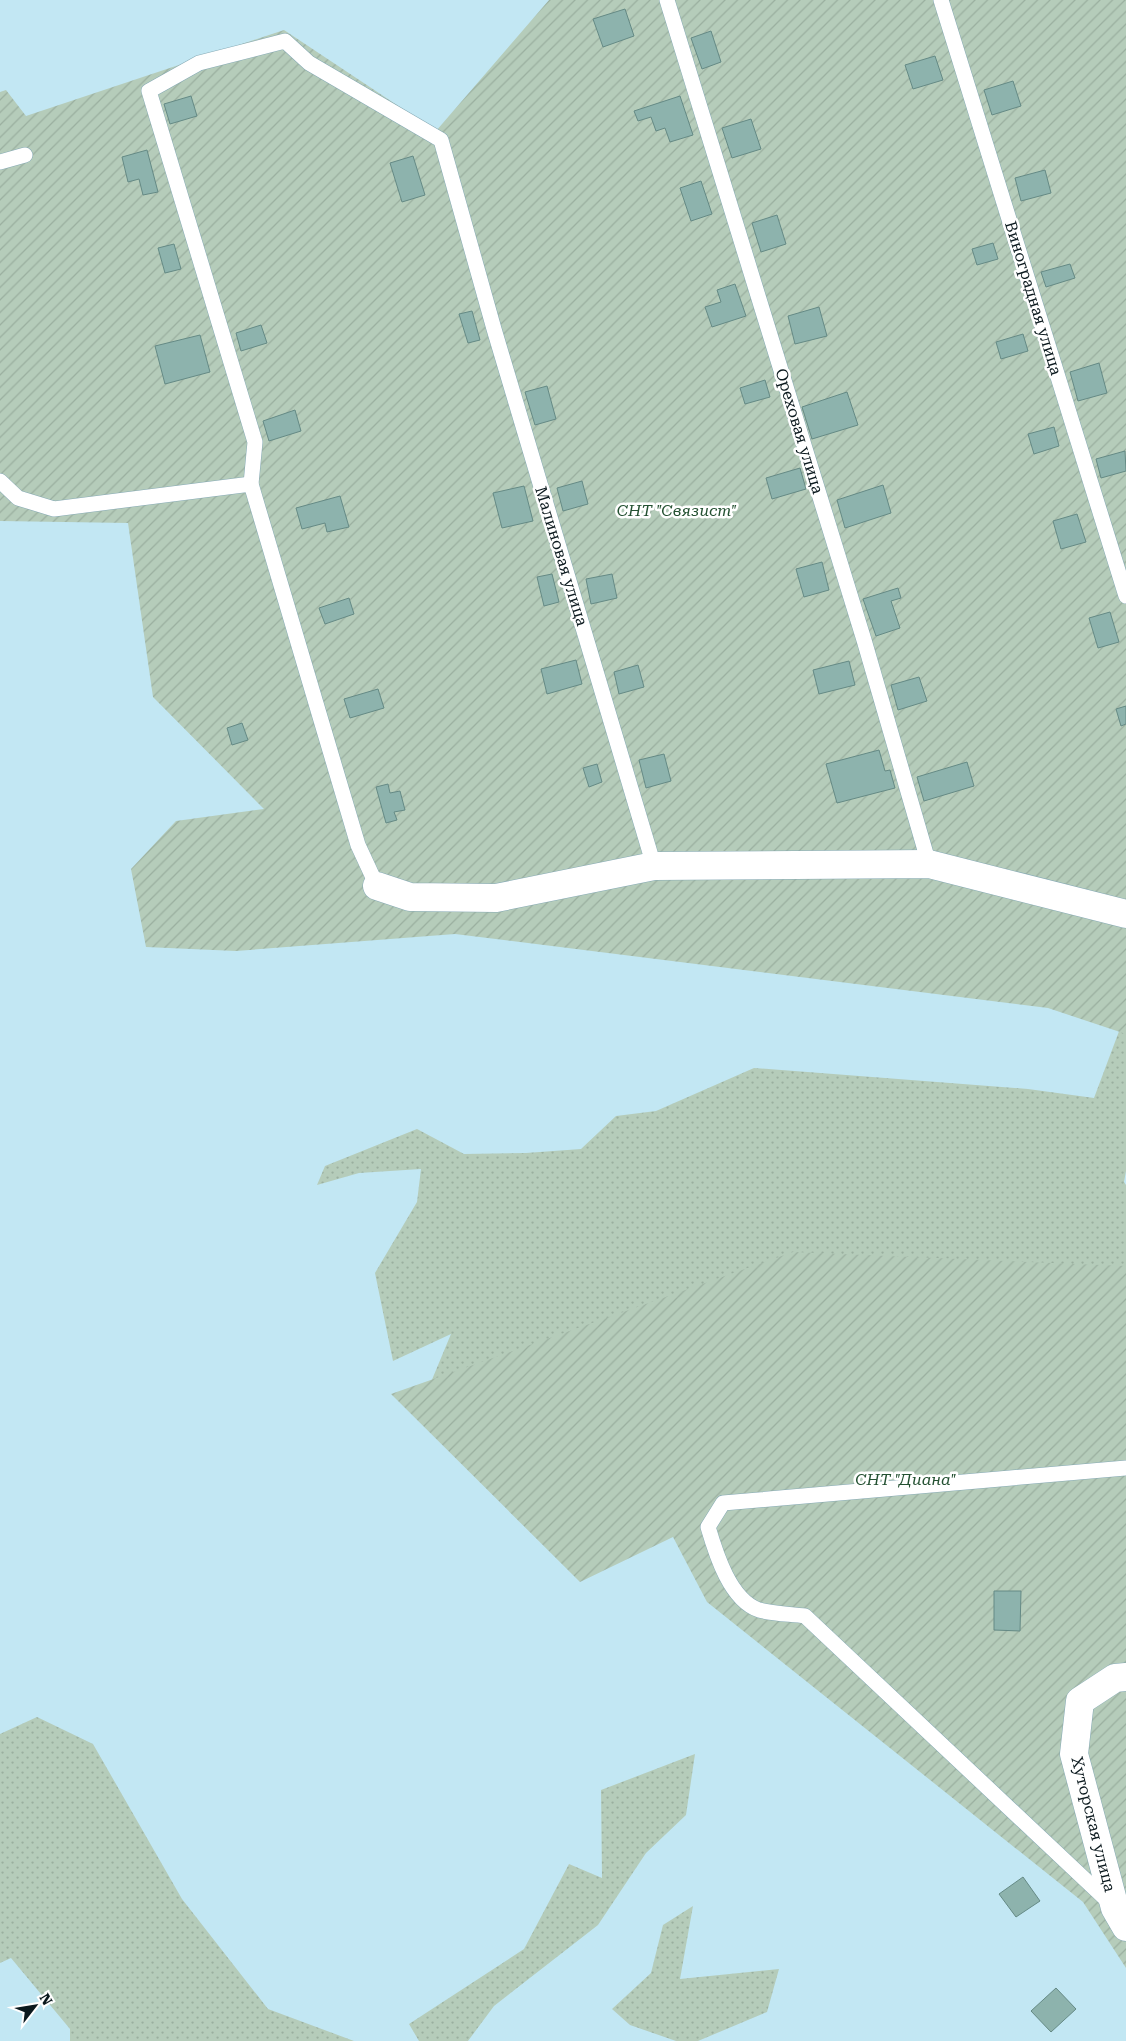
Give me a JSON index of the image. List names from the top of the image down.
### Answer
{
  "streets": {
    "street": ["Хуторская улица"],
    "lane": ["Виноградная улица", "Ореховая улица", "Малиновая улица"]
  },
  "parks": ["СНТ \"Связист\"", "СНТ \"Диана\""],
  "north": "top right"
}
